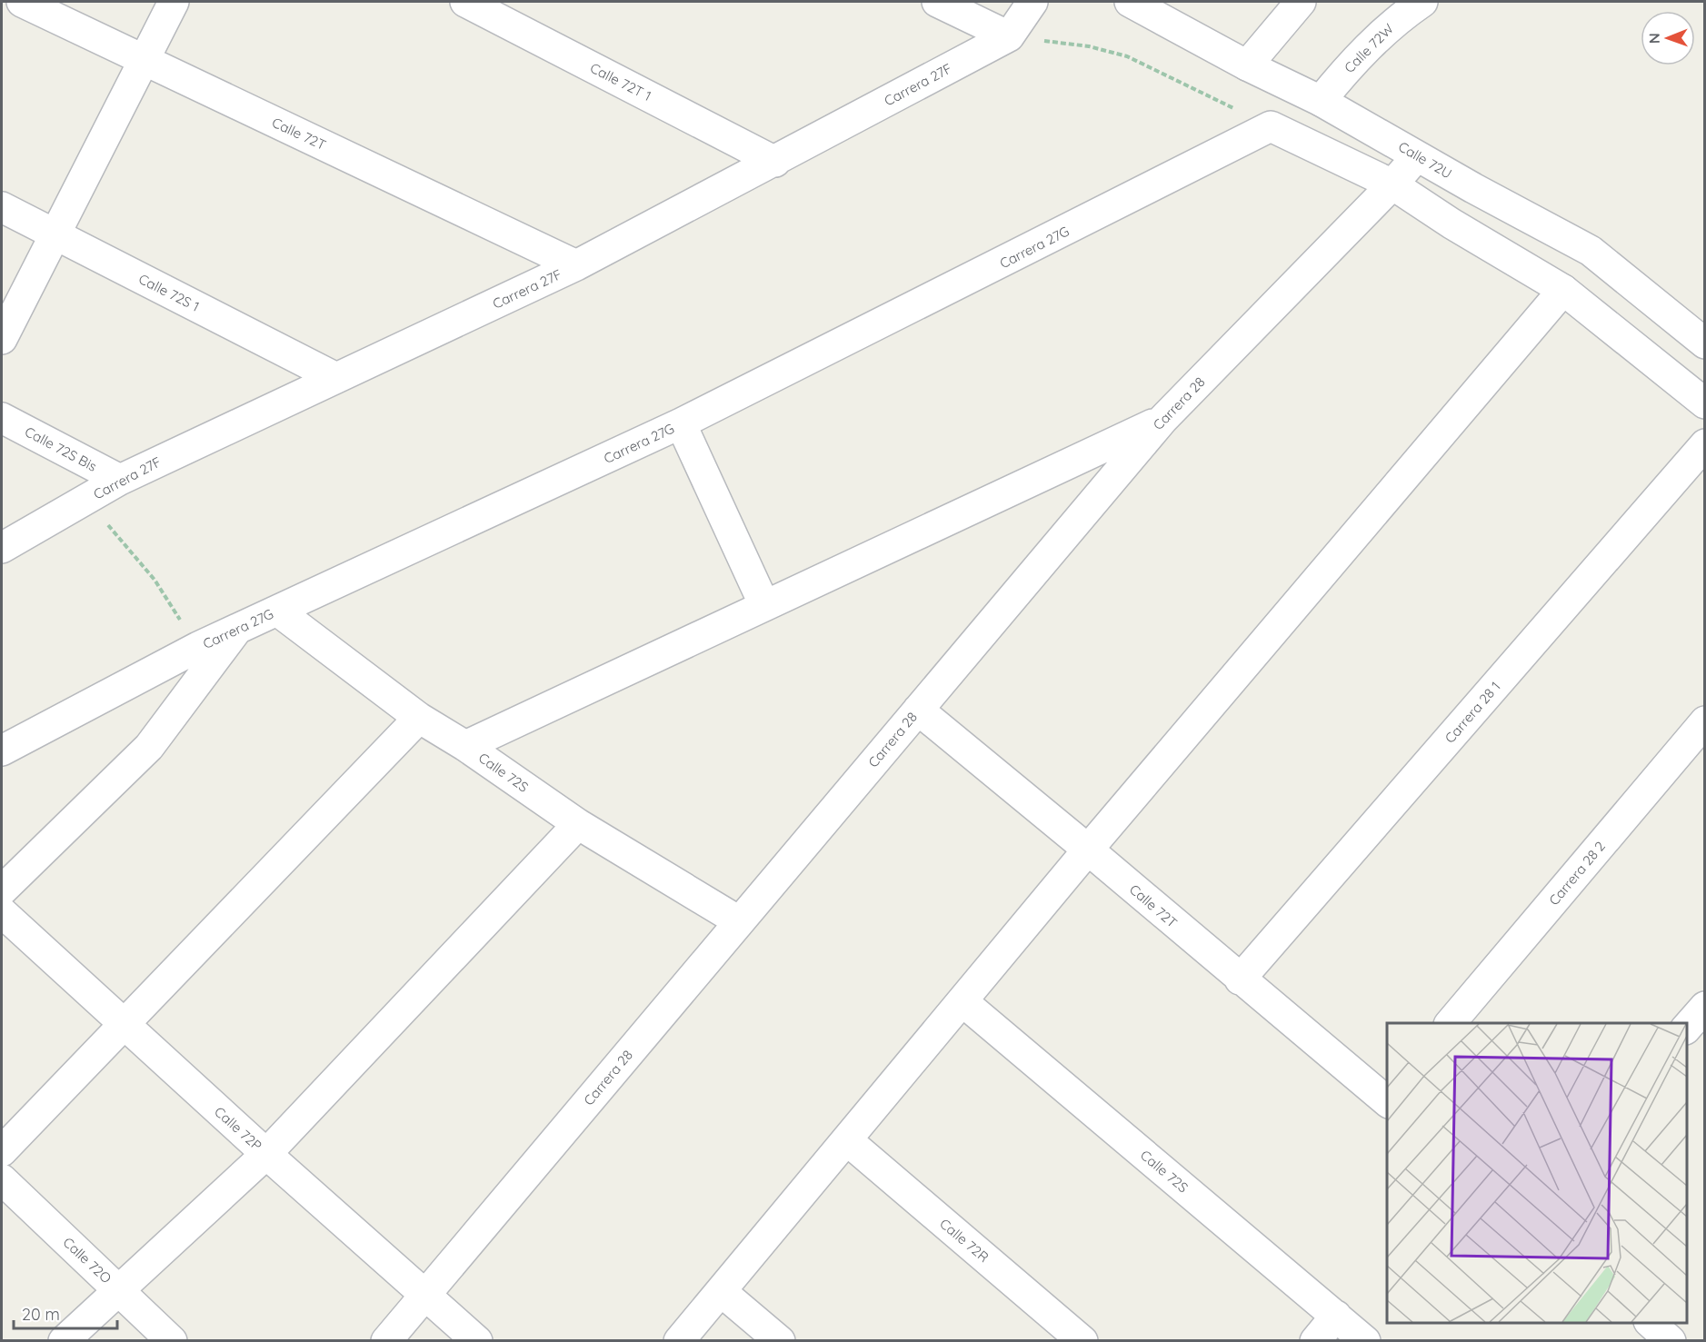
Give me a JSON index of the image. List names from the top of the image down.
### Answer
{
  "streets": {
    "street": [
      "Calle 72W",
      "Calle 72T 1",
      "Carrera 27F",
      "Calle 72T",
      "Calle 72U",
      "Carrera 27G",
      "Calle 72S 1",
      "Carrera 28",
      "Calle 72S Bis",
      "Carrera 28 1",
      "Calle 72S",
      "Carrera 28 2",
      "Calle 72P",
      "Calle 72R",
      "Calle 72O"
    ]
  },
  "crossings": [
    ["Calle 72W", "Calle 72U"],
    ["Calle 72T 1", "Carrera 27F"],
    ["Carrera 27F", "Calle 72T"],
    ["Carrera 27F", "Calle 72S 1"],
    ["Carrera 27F", "Calle 72S Bis"],
    ["Calle 72T", "Carrera 28"],
    ["Calle 72T", "Carrera 28 1"],
    ["Calle 72U", "Carrera 28"],
    ["Carrera 27G", "Calle 72S"],
    ["Carrera 28", "Calle 72S"],
    ["Carrera 28", "Calle 72P"]
  ],
  "scale_bar": "20 m",
  "north": "left"
}
